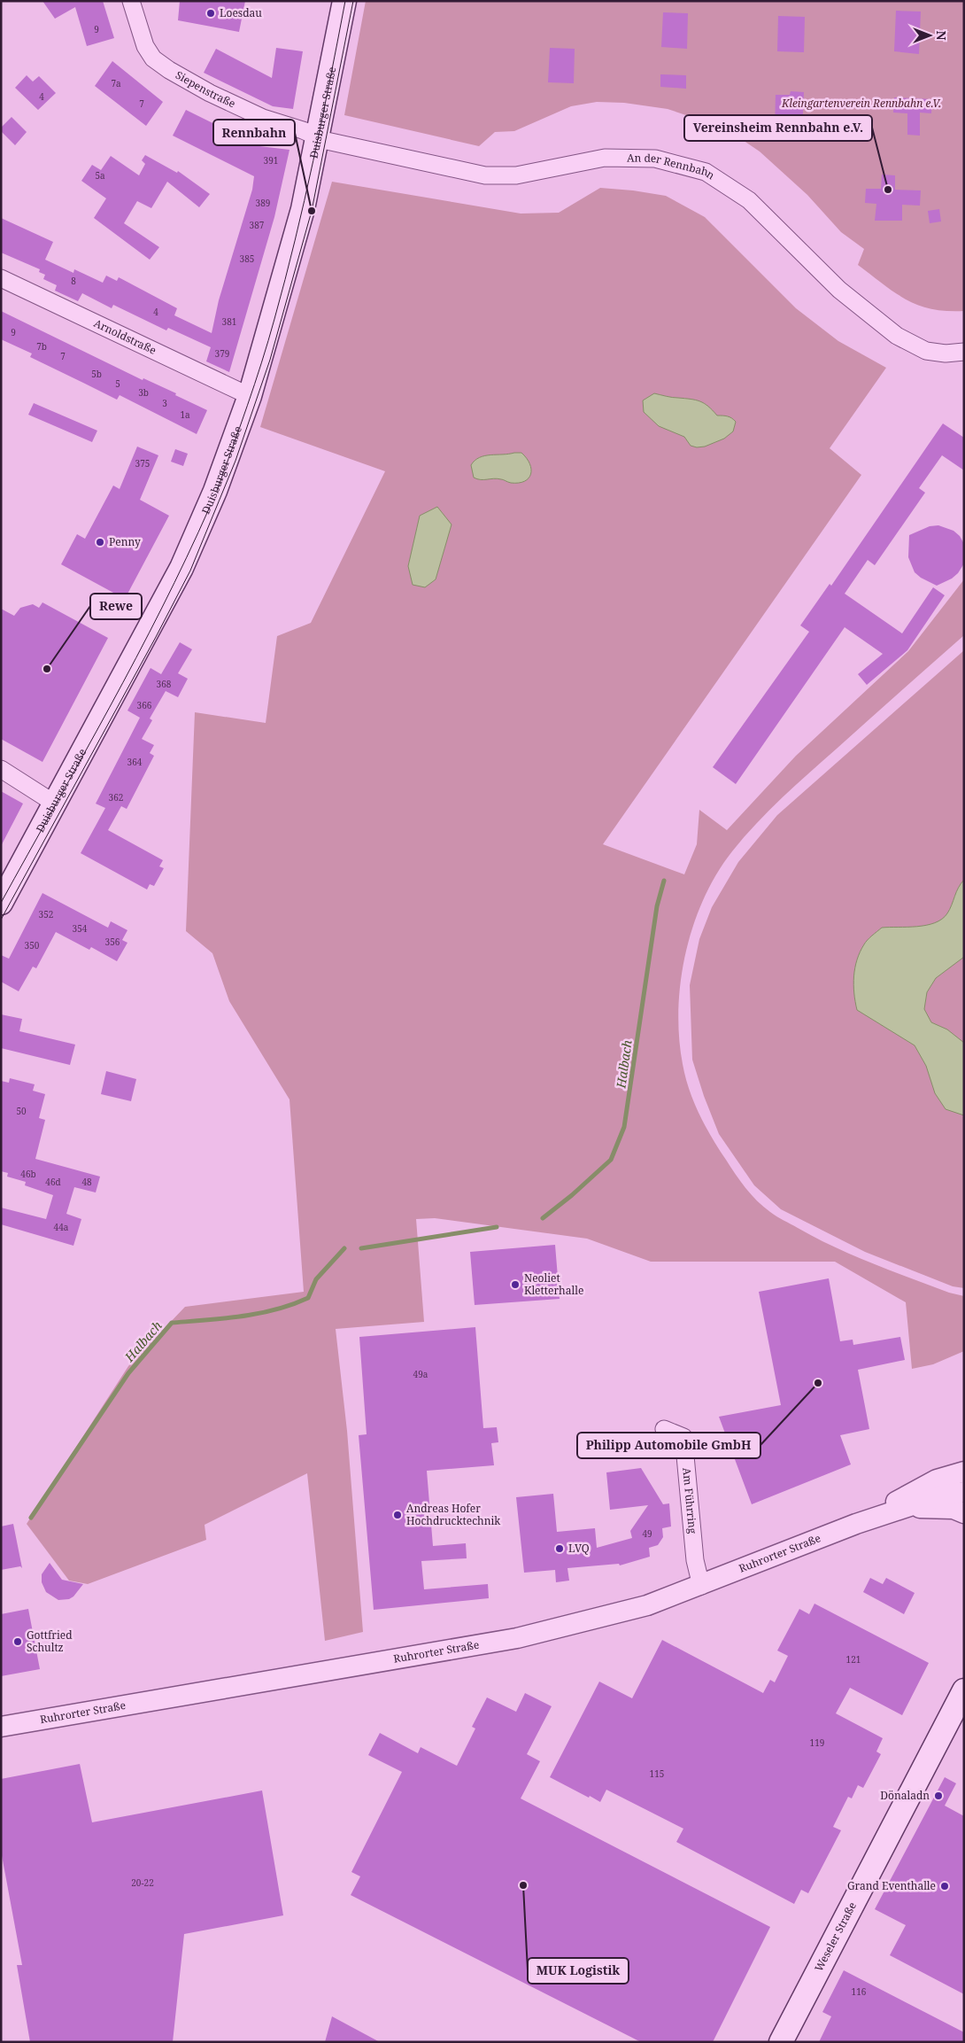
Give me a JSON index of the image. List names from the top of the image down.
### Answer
{
  "streets": {
    "main road": ["Duisburger Straße", "Weseler Straße"],
    "street": [
      "Siepenstraße",
      "An der Rennbahn",
      "Arnoldstraße",
      "Am Führring",
      "Ruhrorter Straße"
    ]
  },
  "crossings": [
    ["Siepenstraße", "Duisburger Straße"],
    ["Siepenstraße", "An der Rennbahn"],
    ["Duisburger Straße", "An der Rennbahn"],
    ["Duisburger Straße", "Arnoldstraße"],
    ["Am Führring", "Ruhrorter Straße"]
  ],
  "water": ["Halbach"],
  "parks": ["Kleingartenverein Rennbahn e.V."],
  "places": [
    "Loesdau",
    "Vereinsheim Rennbahn e.V.",
    "Rennbahn",
    "Penny",
    "Rewe",
    "Neoliet Kletterhalle",
    "Philipp Automobile GmbH",
    "Andreas Hofer Hochdrucktechnik",
    "LVQ",
    "Gottfried Schultz",
    "Dönaladn",
    "MUK Logistik",
    "Grand Eventhalle"
  ],
  "house_numbers": [
    "9",
    "7a",
    "4",
    "7",
    "391",
    "5a",
    "389",
    "387",
    "385",
    "8",
    "4",
    "381",
    "9",
    "7b",
    "379",
    "7",
    "5b",
    "5",
    "3b",
    "3",
    "1a",
    "375",
    "368",
    "366",
    "364",
    "362",
    "352",
    "354",
    "356",
    "350",
    "50",
    "46b",
    "46d",
    "48",
    "44a",
    "49a",
    "49",
    "121",
    "119",
    "115",
    "20-22",
    "116"
  ],
  "north": "right"
}
